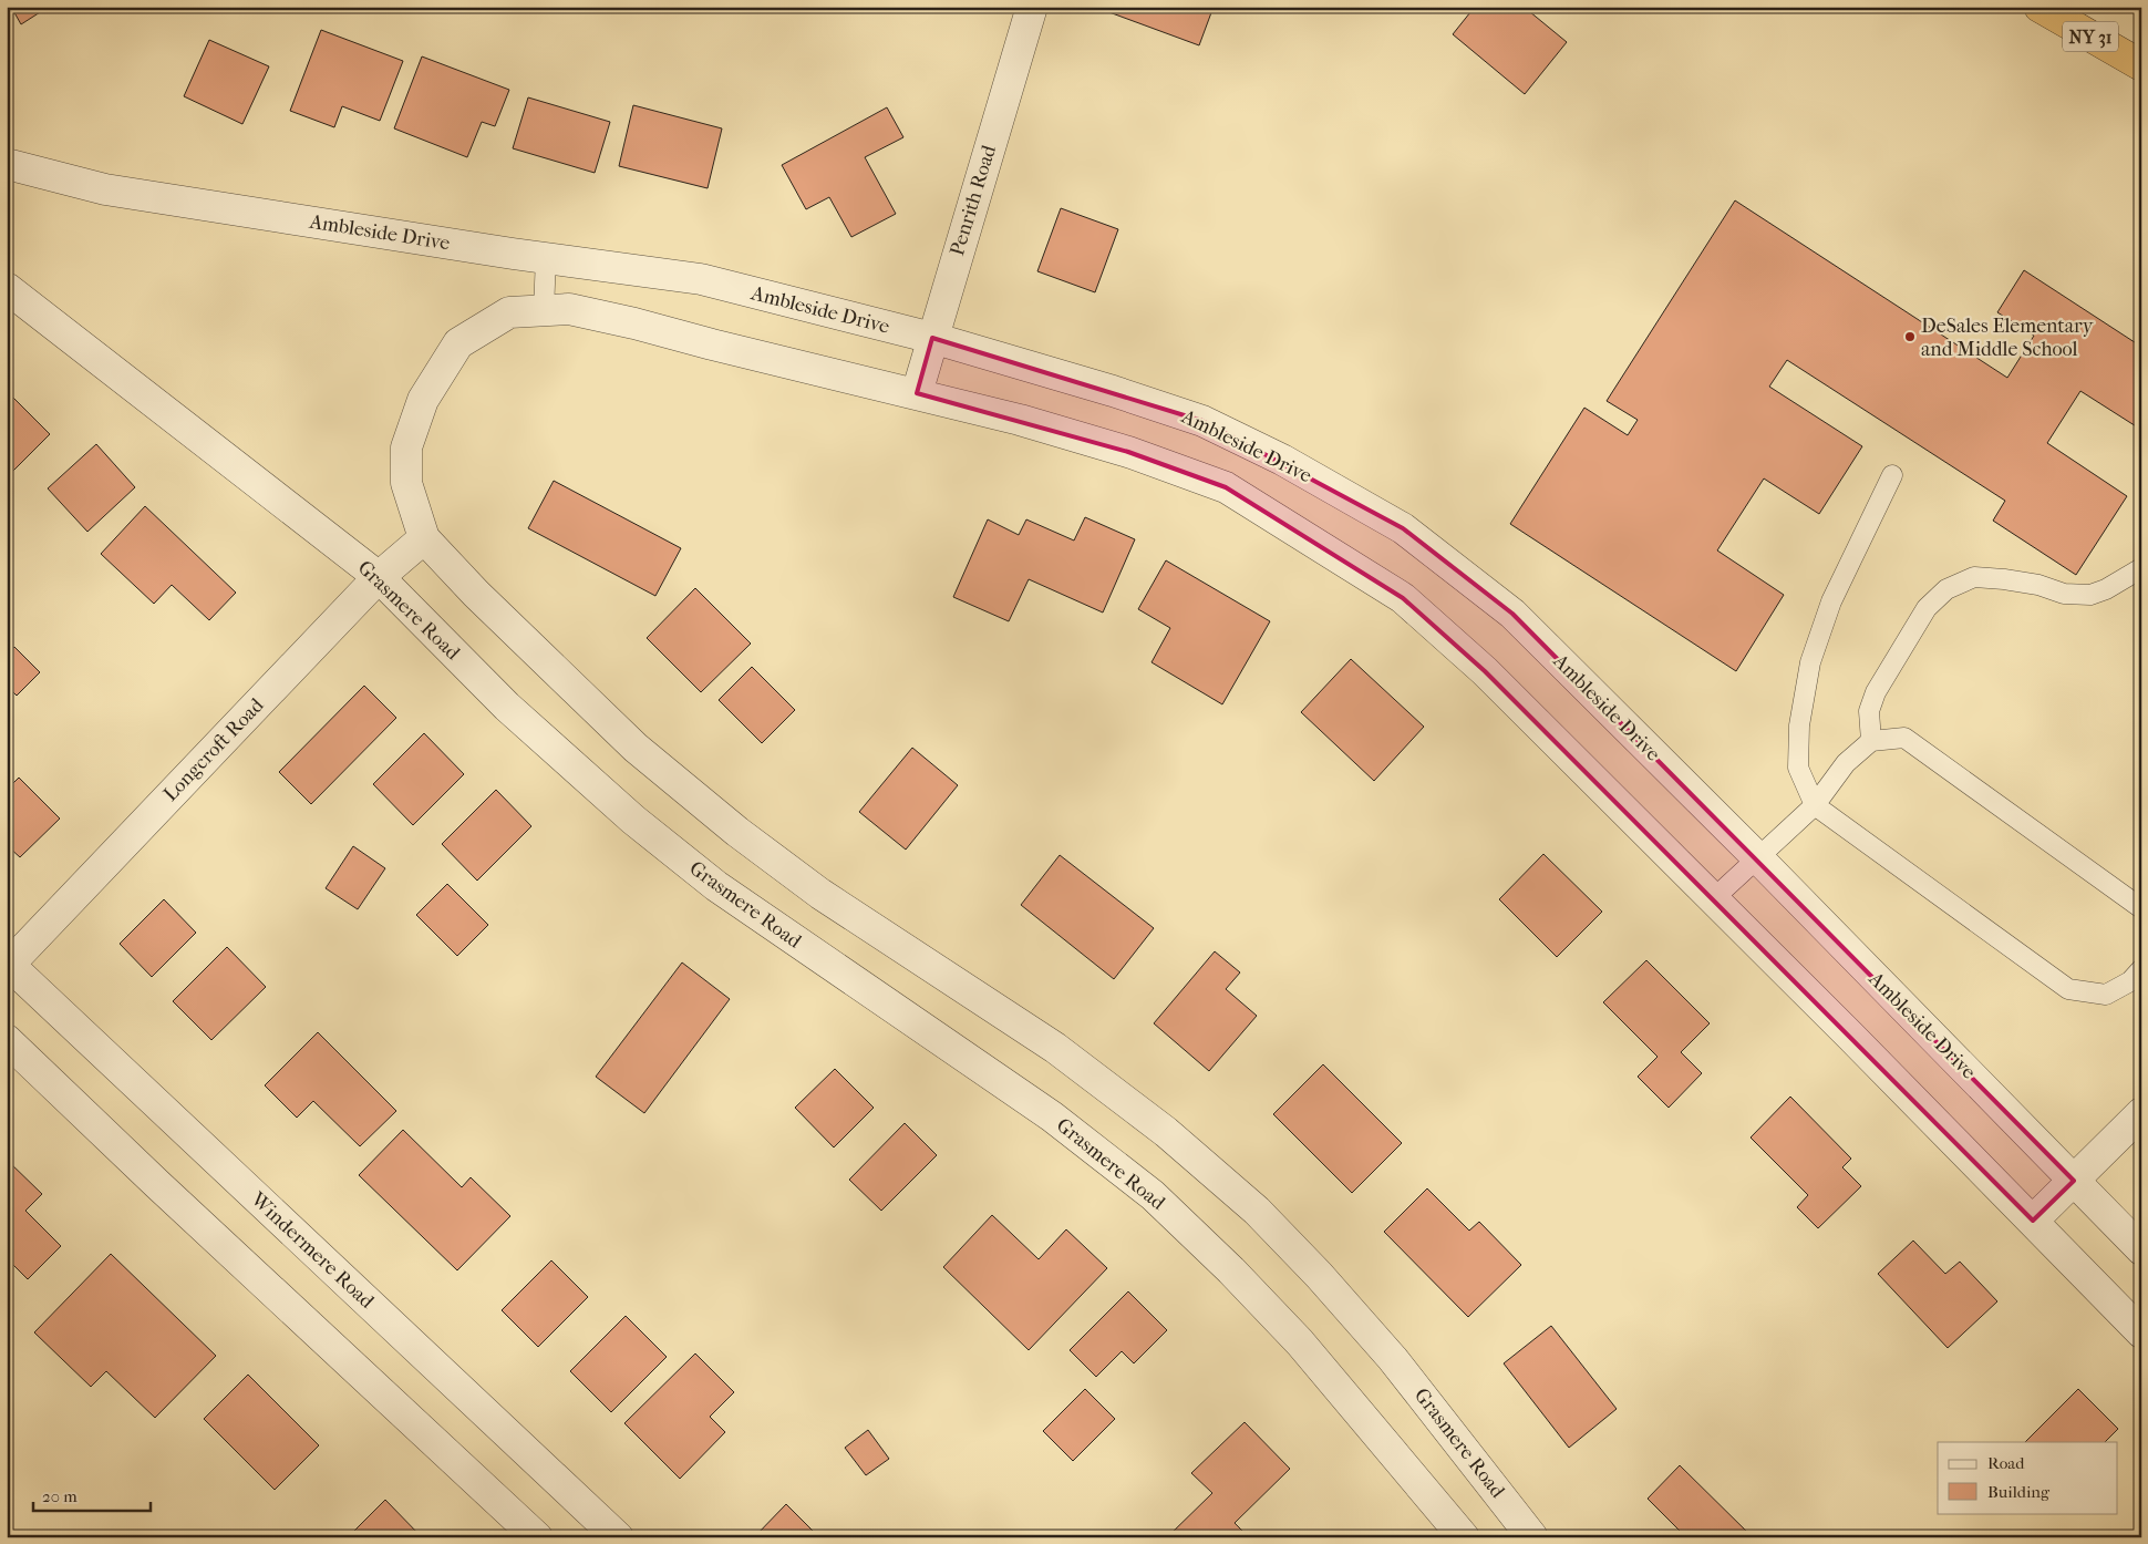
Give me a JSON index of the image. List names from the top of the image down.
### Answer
{
  "streets": {
    "highway": ["NY 31"],
    "street": [
      "Penrith Road",
      "Ambleside Drive",
      "Grasmere Road",
      "Longcroft Road",
      "Windermere Road"
    ]
  },
  "crossings": [
    ["Penrith Road", "Ambleside Drive"],
    ["Grasmere Road", "Longcroft Road"],
    ["Longcroft Road", "Windermere Road"]
  ],
  "places": ["DeSales Elementary and Middle School"],
  "legend": ["Road", "Building"],
  "scale_bar": "20 m"
}
